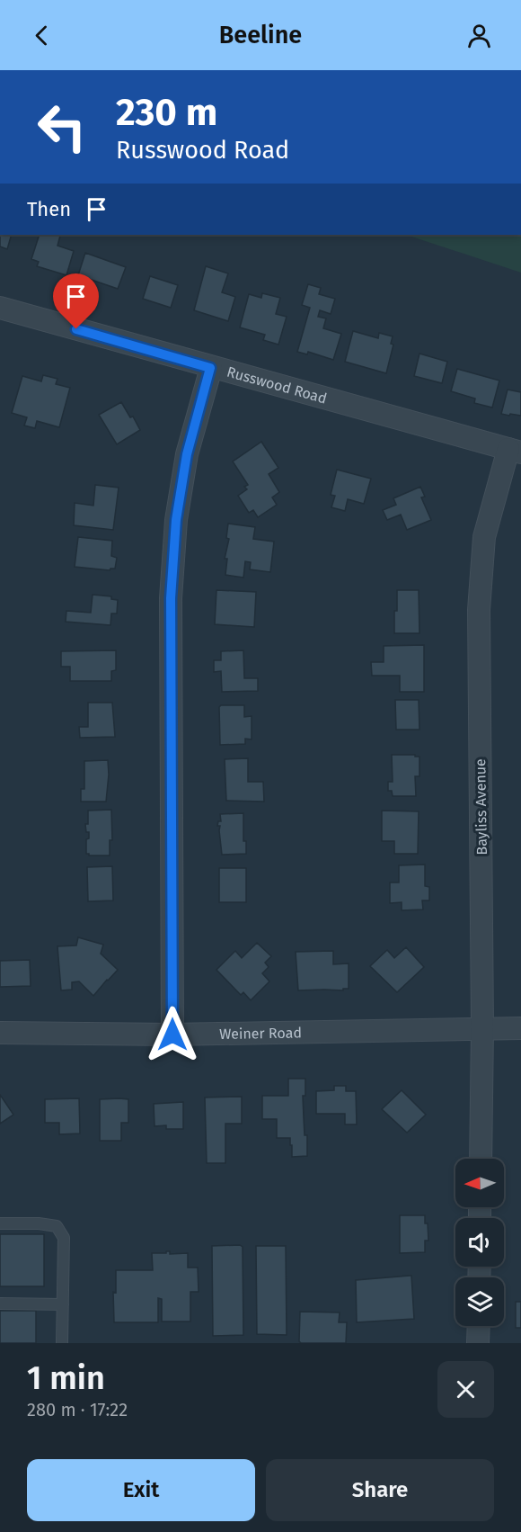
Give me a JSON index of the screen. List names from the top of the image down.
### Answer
{
  "streets": {
    "street": ["Russwood Road", "Bayliss Avenue", "Weiner Road"]
  },
  "crossings": [
    ["Russwood Road", "Bayliss Avenue"],
    ["Bayliss Avenue", "Weiner Road"]
  ],
  "north": "left",
  "page": {
    "header": "Beeline",
    "turn": ["230 m", "Russwood Road"],
    "then": "Then",
    "heading": ["1 min", "280 m · 17:22"],
    "buttons": ["Exit", "Share"]
  }
}
